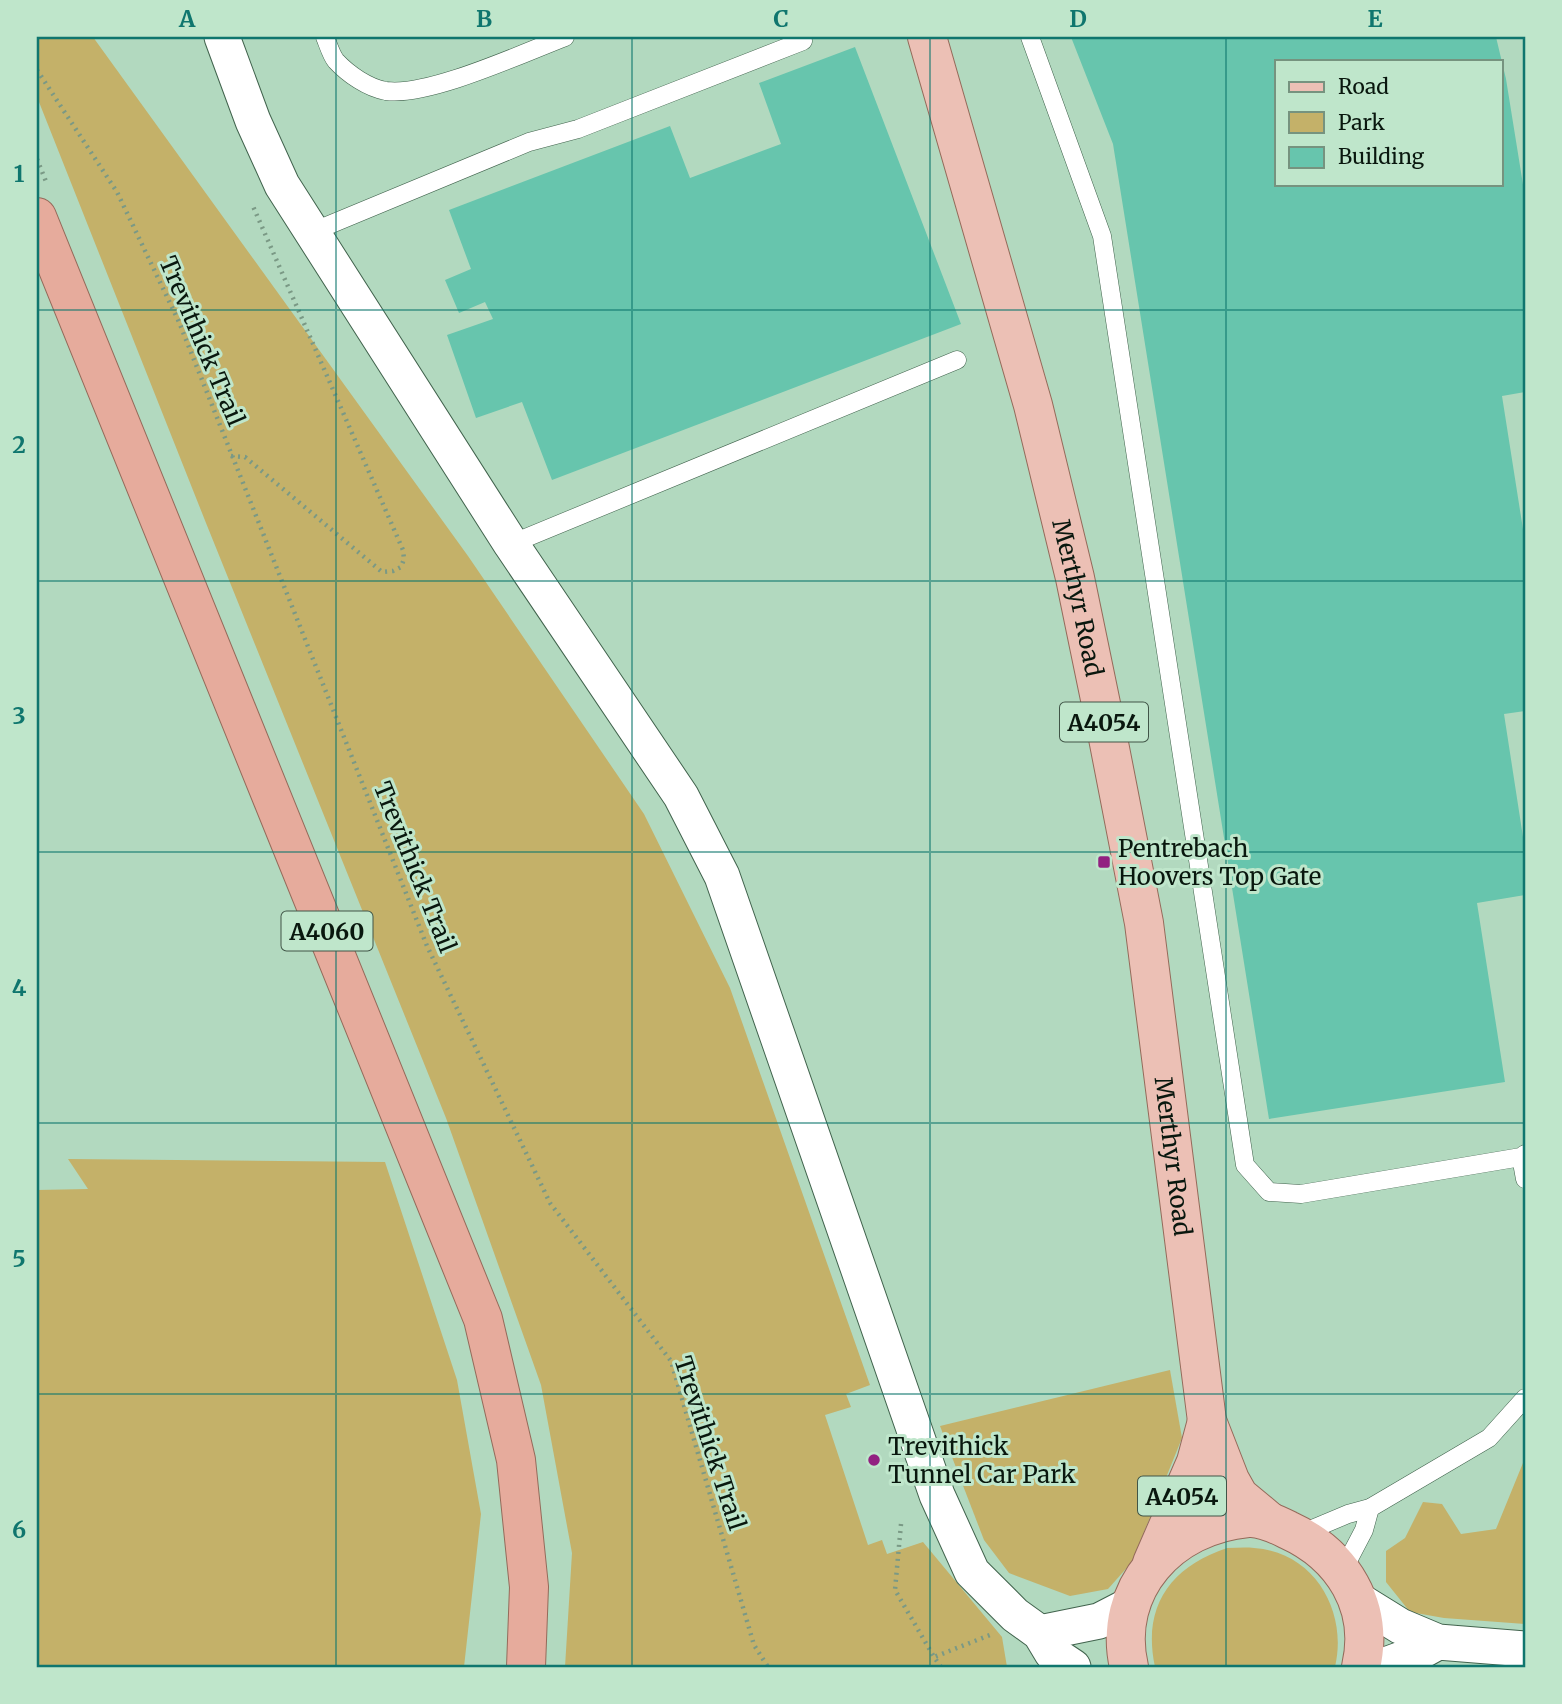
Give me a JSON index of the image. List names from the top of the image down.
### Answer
{
  "streets": {
    "highway": ["A4060"],
    "main road": ["Merthyr Road", "A4054"],
    "path": ["Trevithick Trail"]
  },
  "places": {
    "transit": ["Pentrebach Hoovers Top Gate"],
    "other": ["Trevithick Tunnel Car Park"]
  },
  "legend": ["Road", "Park", "Building"],
  "grid": {
    "columns": [
      "A",
      "B",
      "C",
      "D",
      "E"
    ],
    "rows": [
      "1",
      "2",
      "3",
      "4",
      "5",
      "6"
    ]
  }
}
